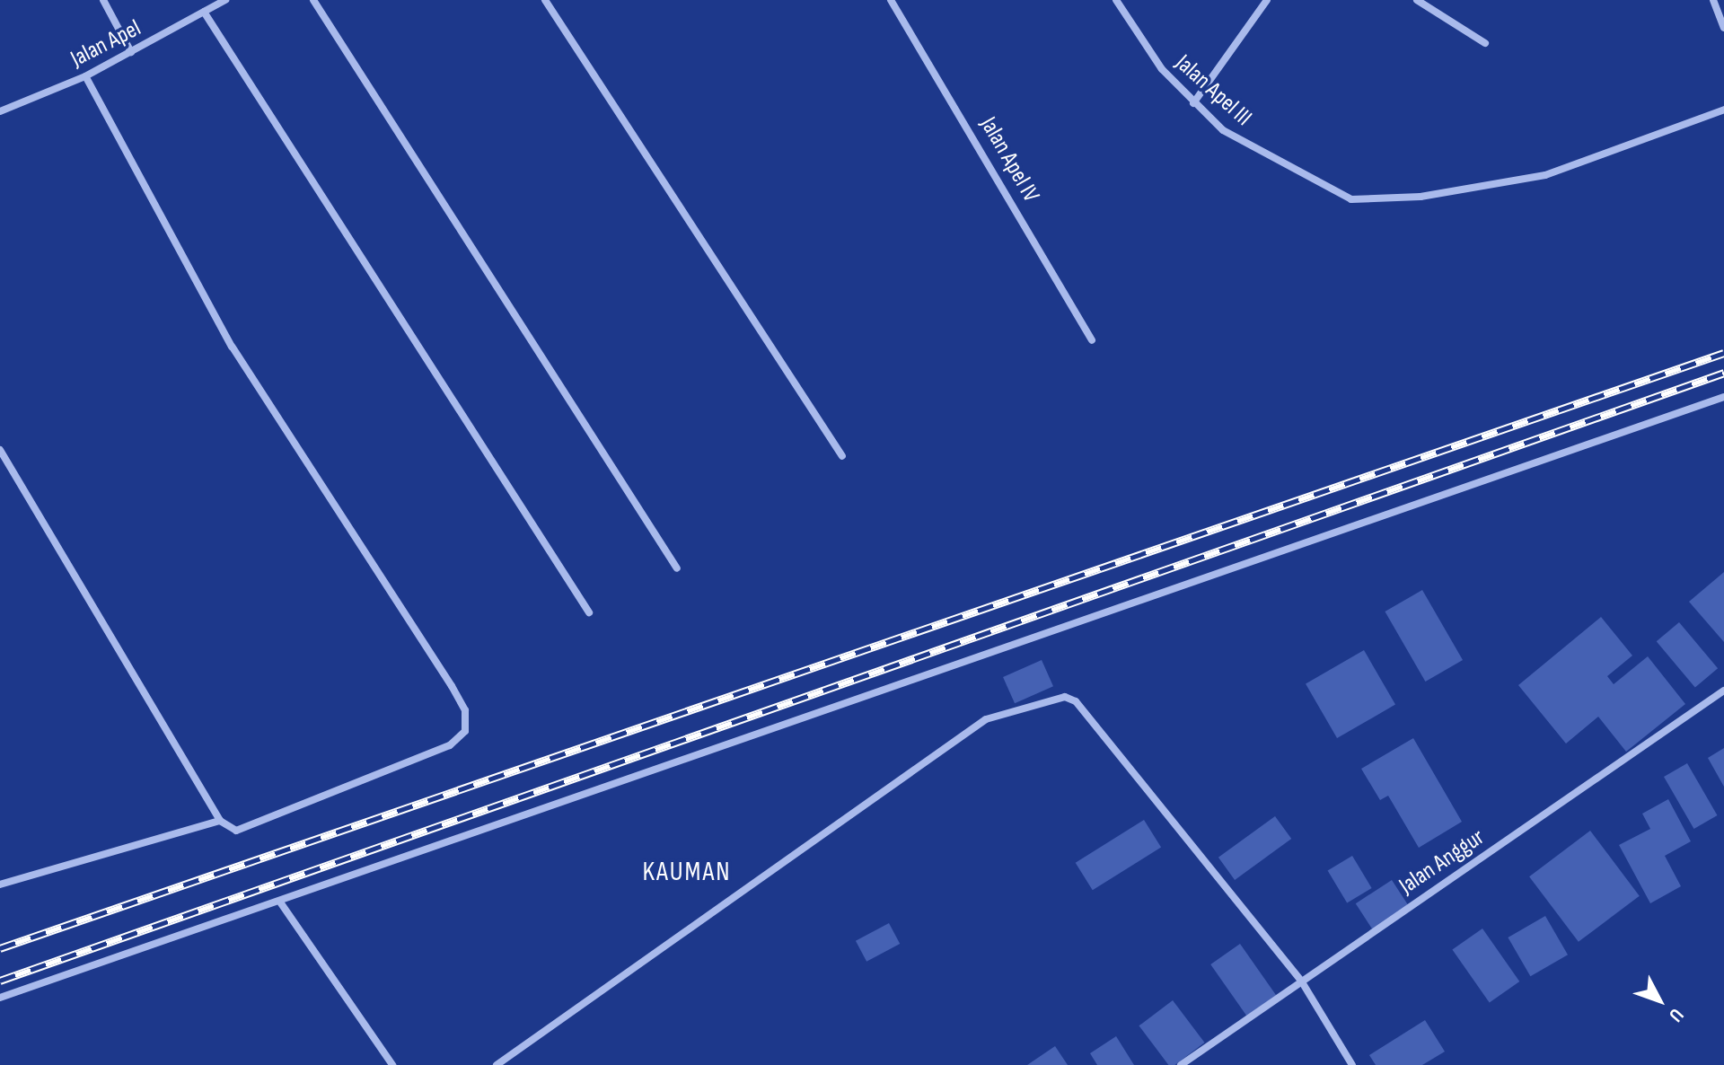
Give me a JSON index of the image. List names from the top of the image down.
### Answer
{
  "streets": {
    "street": [
      "Jalan Apel",
      "Jalan Apel III",
      "Jalan Apel IV",
      "Jalan Anggur"
    ]
  },
  "districts": ["KAUMAN"],
  "north": "bottom right"
}
